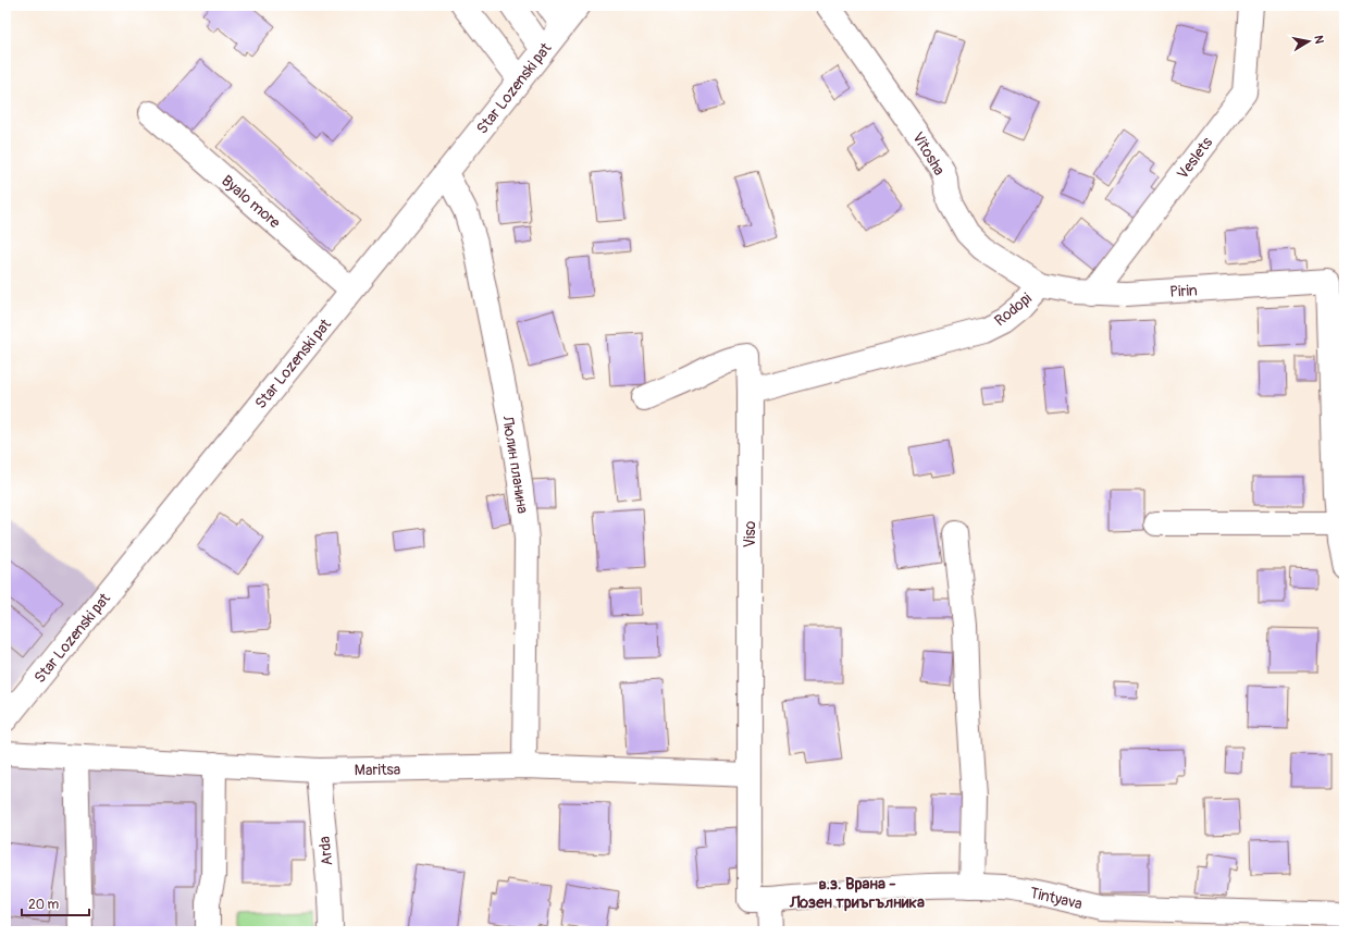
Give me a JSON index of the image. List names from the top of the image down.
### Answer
{
  "streets": {
    "street": [
      "Star Lozenski pat",
      "Vitosha",
      "Veslets",
      "Byalo more",
      "Pirin",
      "Rodopi",
      "Люлин планина",
      "Viso",
      "Maritsa",
      "Arda",
      "Tintyava"
    ]
  },
  "crossings": [
    ["Star Lozenski pat", "Byalo more"],
    ["Star Lozenski pat", "Люлин планина"],
    ["Vitosha", "Pirin"],
    ["Vitosha", "Rodopi"],
    ["Veslets", "Pirin"],
    ["Pirin", "Rodopi"],
    ["Rodopi", "Viso"],
    ["Люлин планина", "Maritsa"],
    ["Viso", "Maritsa"],
    ["Viso", "Tintyava"],
    ["Maritsa", "Arda"]
  ],
  "districts": ["в.з. Врана - Лозен триъгълника"],
  "scale_bar": "20 m",
  "north": "right"
}
